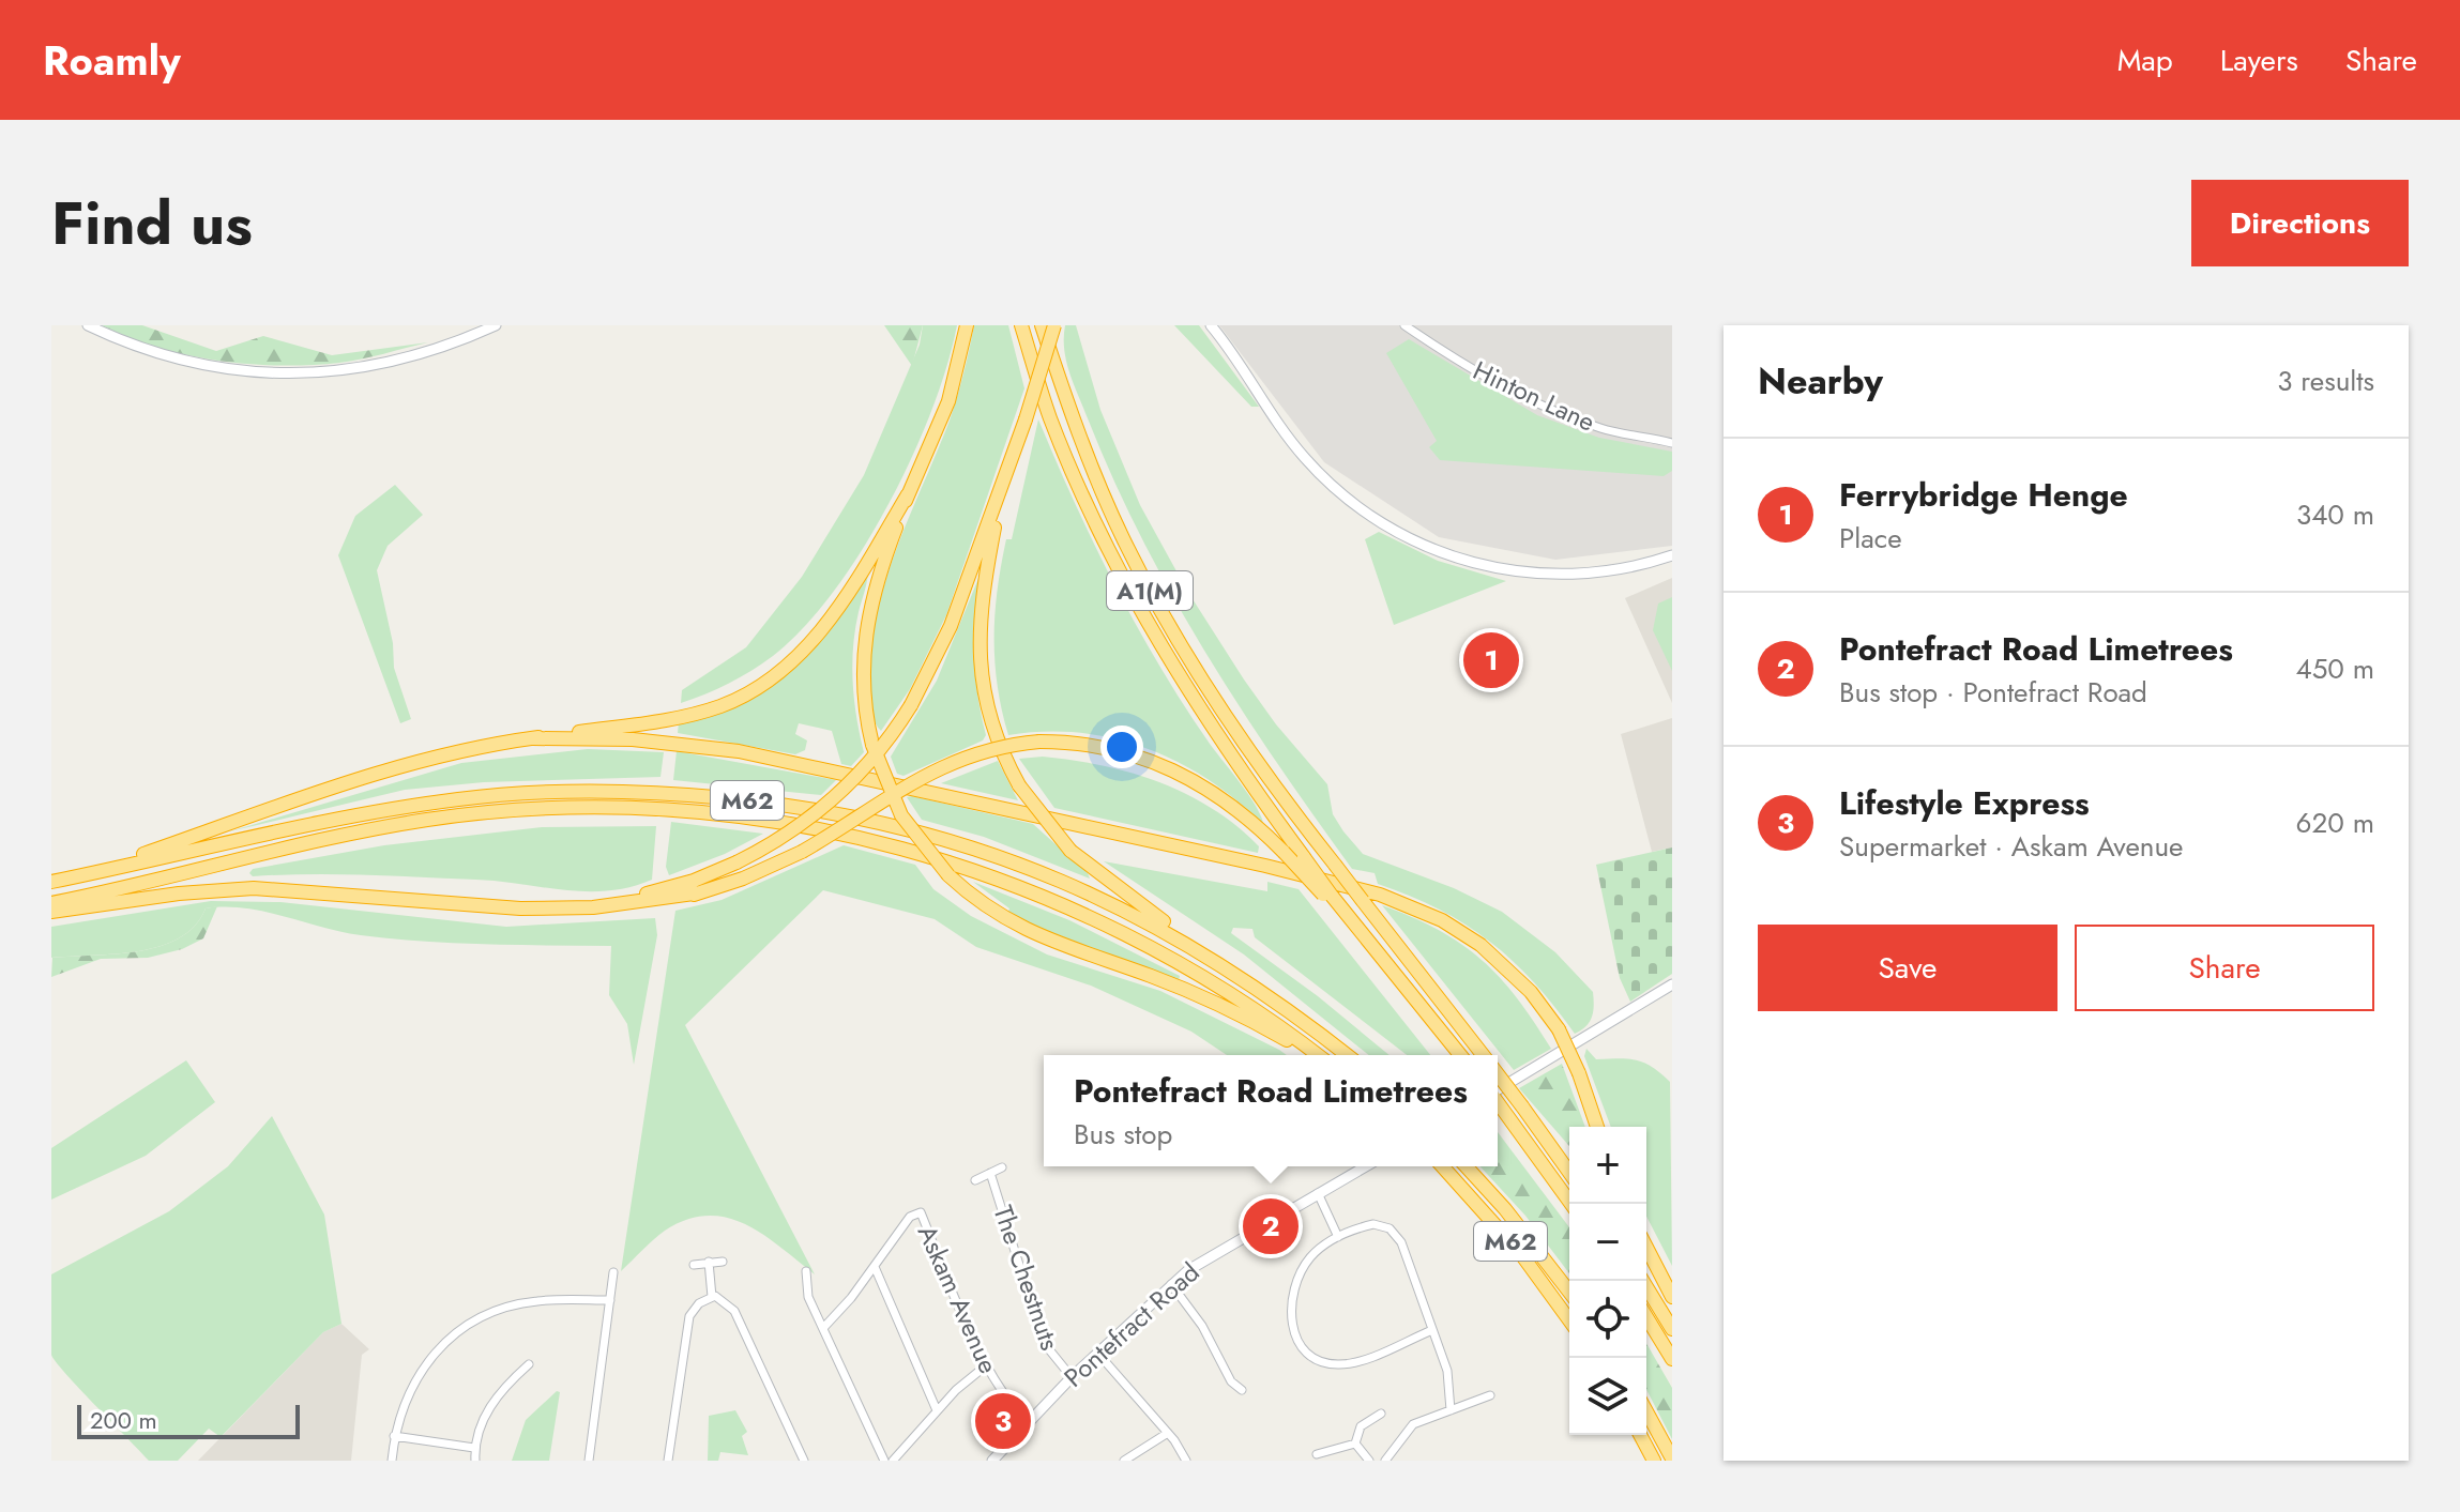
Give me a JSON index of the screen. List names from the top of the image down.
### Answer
{
  "streets": {
    "highway": ["A1(M)", "M62"],
    "main road": ["Pontefract Road"],
    "street": ["Hinton Lane", "The Chestnuts", "Askam Avenue"]
  },
  "crossings": [
    ["The Chestnuts", "Pontefract Road"],
    ["Askam Avenue", "Pontefract Road"]
  ],
  "scale_bar": "200 m",
  "page": {
    "header": "Roamly",
    "nav": ["Map", "Layers", "Share"],
    "title": "Find us",
    "buttons": [
      "Directions",
      ["Save", "Share"]
    ],
    "heading": ["Nearby", "3 results"],
    "list": [
      {
        "mark": "1",
        "name": "Ferrybridge Henge",
        "note": "Place",
        "value": "340 m"
      },
      {
        "mark": "2",
        "name": "Pontefract Road Limetrees",
        "note": "Bus stop · Pontefract Road",
        "value": "450 m"
      },
      {
        "mark": "3",
        "name": "Lifestyle Express",
        "note": "Supermarket · Askam Avenue",
        "value": "620 m"
      }
    ],
    "pins": ["1", "2", "3"],
    "popup": ["Pontefract Road Limetrees", "Bus stop"],
    "map_buttons": ["+", "−"],
    "scale": "200 m"
  }
}
